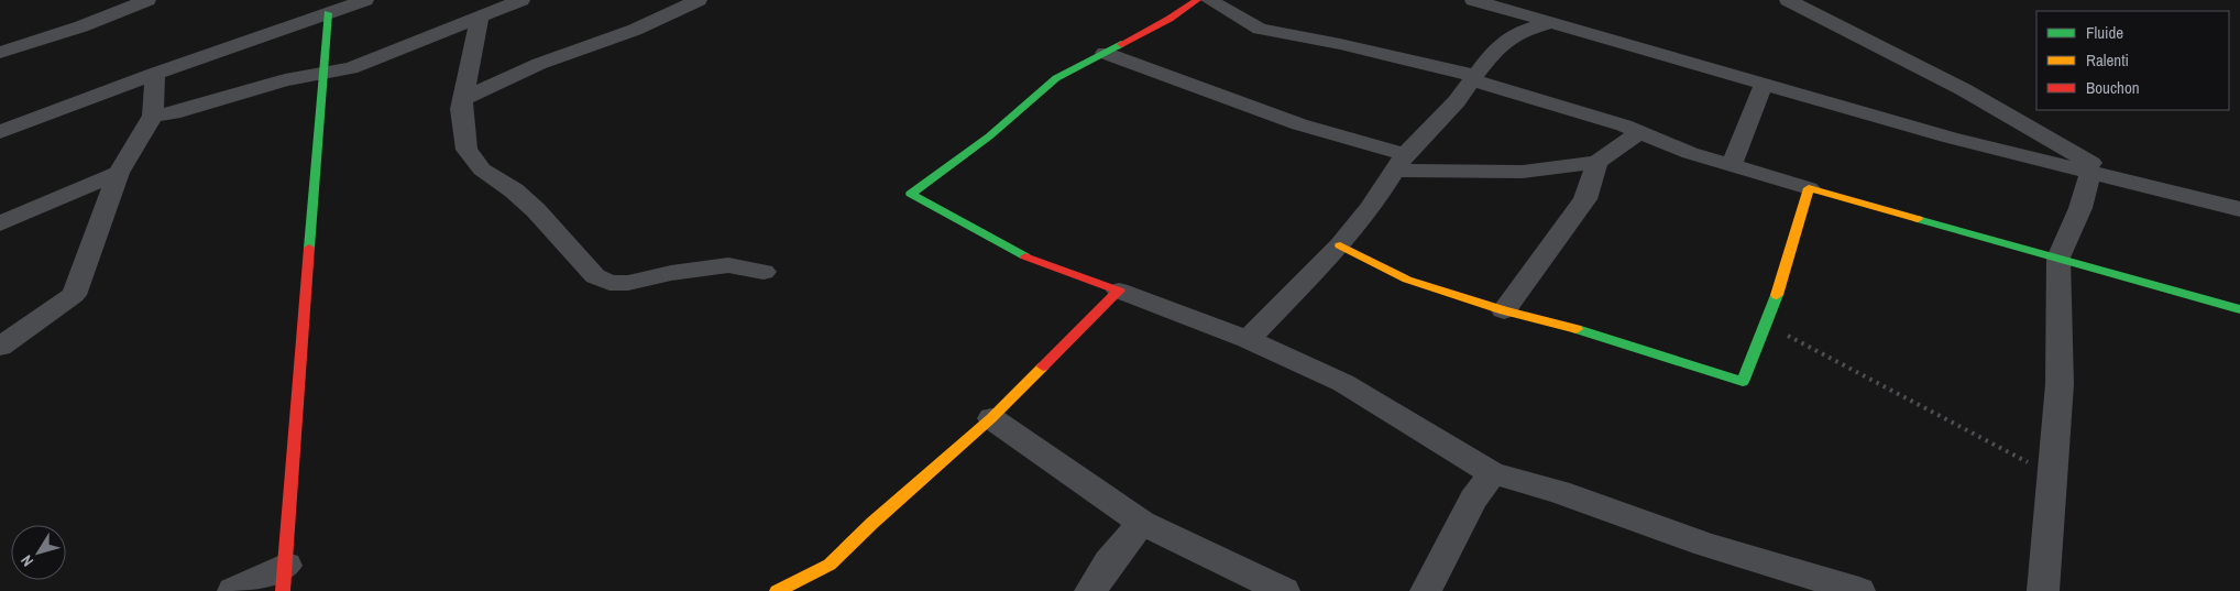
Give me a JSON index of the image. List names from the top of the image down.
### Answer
{
  "legend": ["Fluide", "Ralenti", "Bouchon"],
  "north": "bottom left"
}
